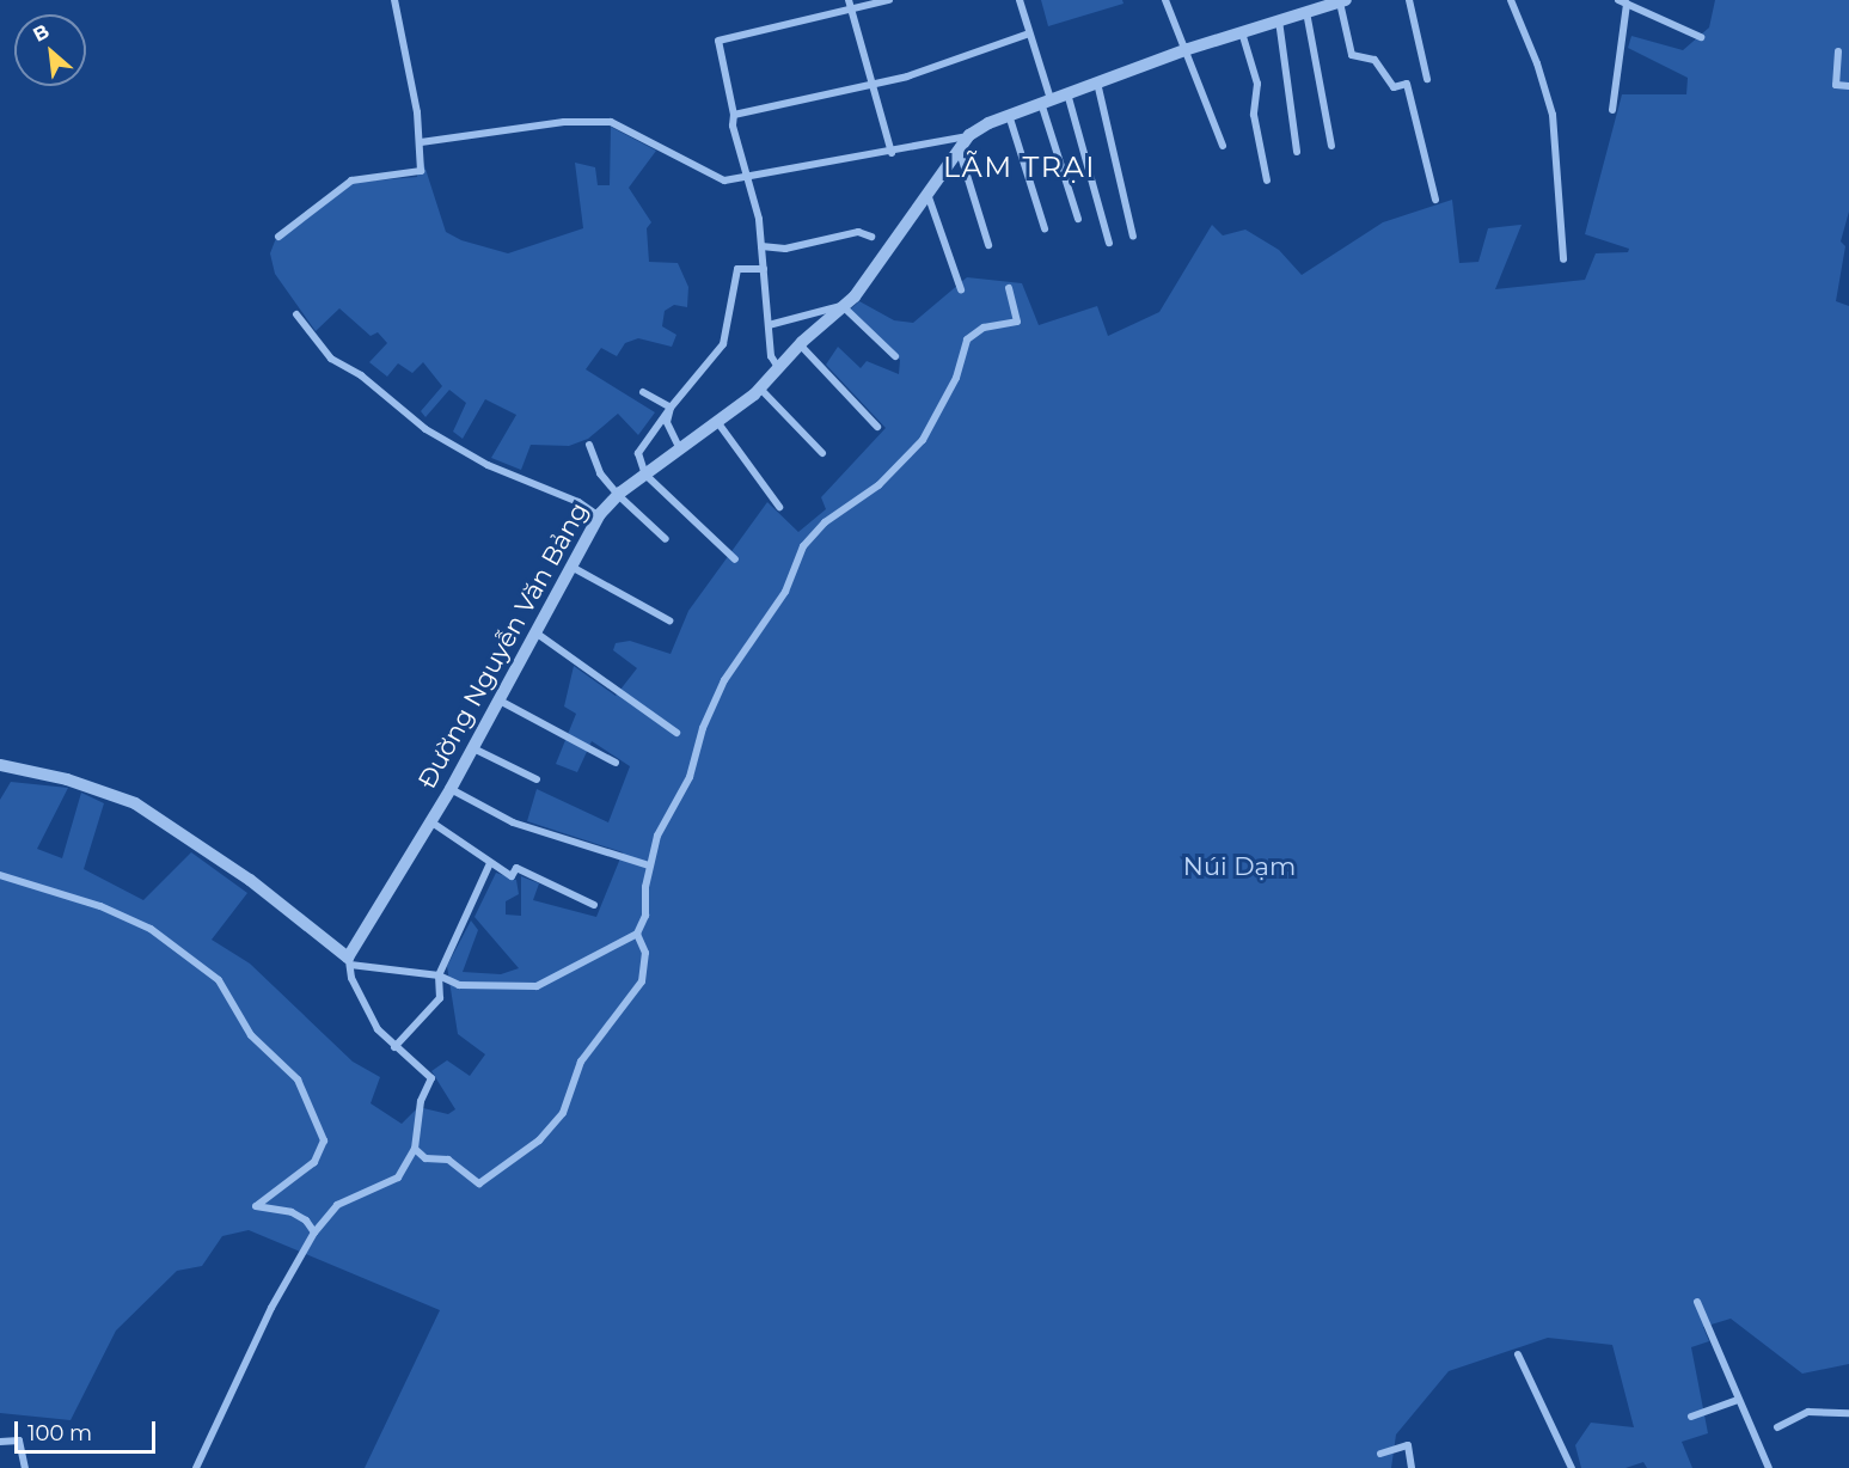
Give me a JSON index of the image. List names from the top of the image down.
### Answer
{
  "streets": {
    "street": ["Đường Nguyễn Văn Bảng"]
  },
  "districts": ["LÃM TRẠI"],
  "parks": ["Núi Dạm"],
  "scale_bar": "100 m",
  "north": "top left"
}
